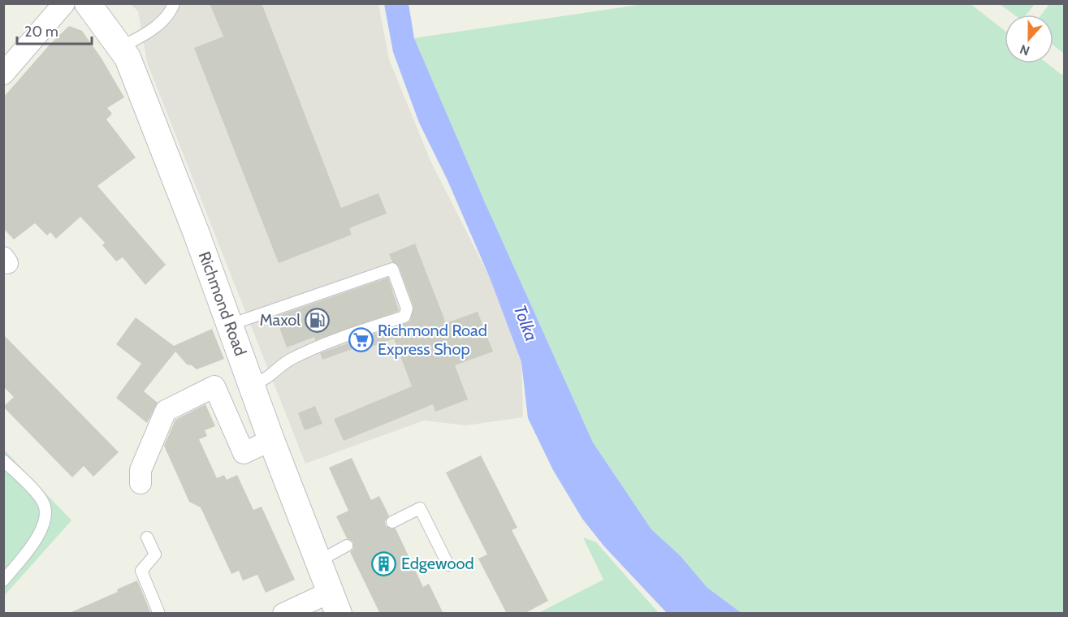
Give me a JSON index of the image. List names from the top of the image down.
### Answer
{
  "streets": {
    "street": ["Richmond Road"]
  },
  "water": ["Tolka"],
  "places": {
    "fuel station": ["Maxol"],
    "supermarket": ["Richmond Road Express Shop"],
    "building": ["Edgewood"]
  },
  "scale_bar": "20 m",
  "north": "bottom"
}
